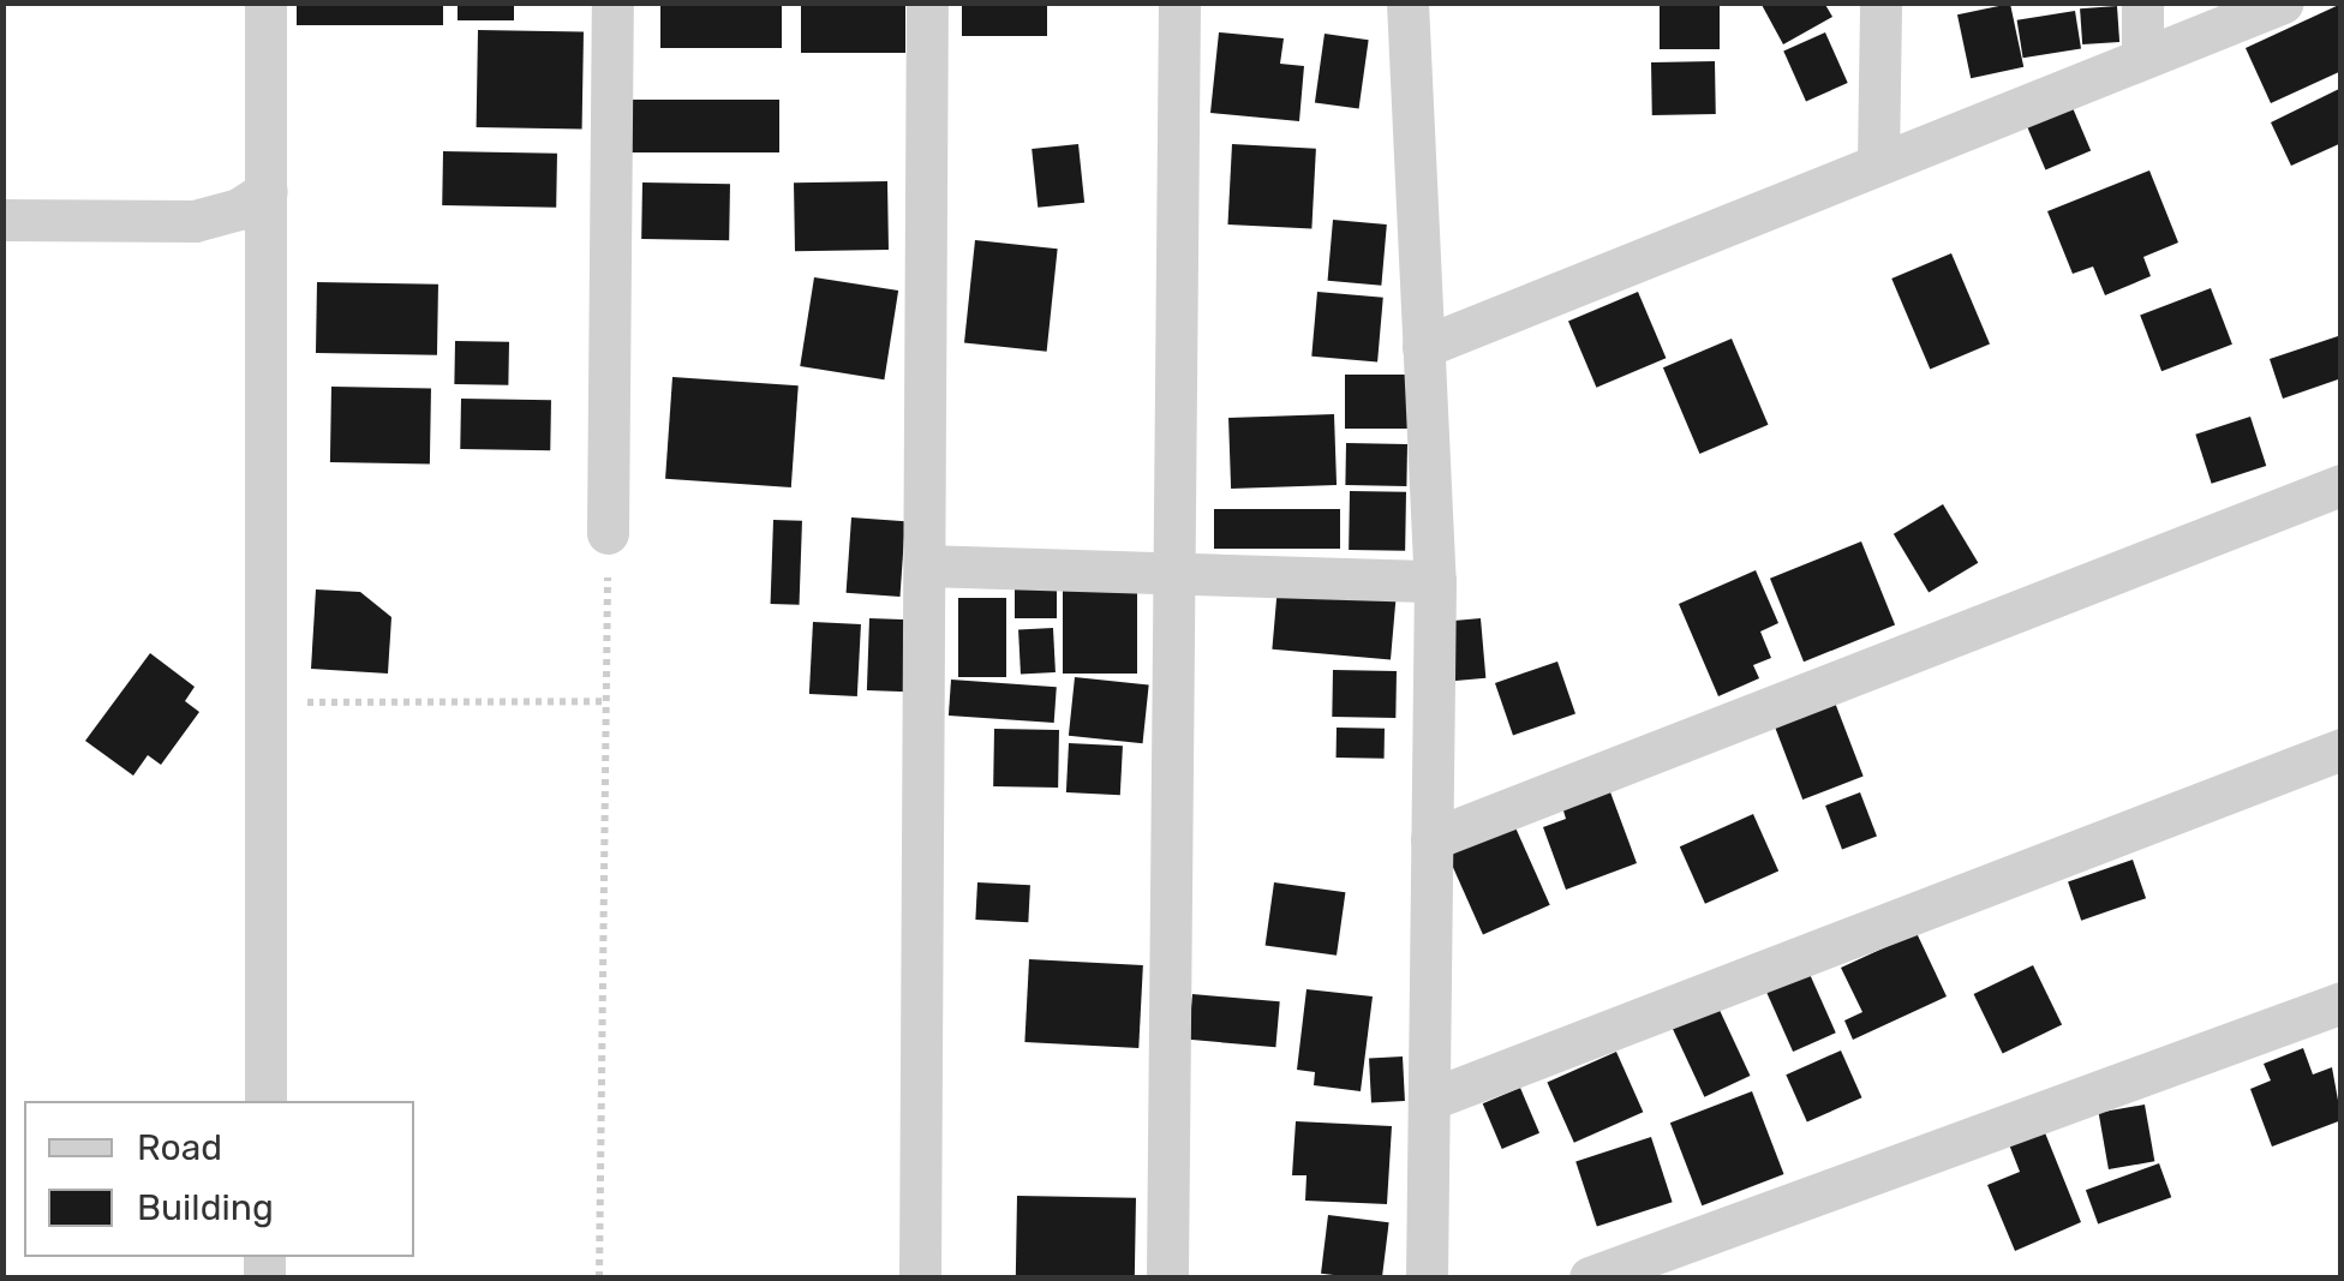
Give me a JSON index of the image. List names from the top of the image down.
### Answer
{
  "legend": ["Road", "Building"]
}
